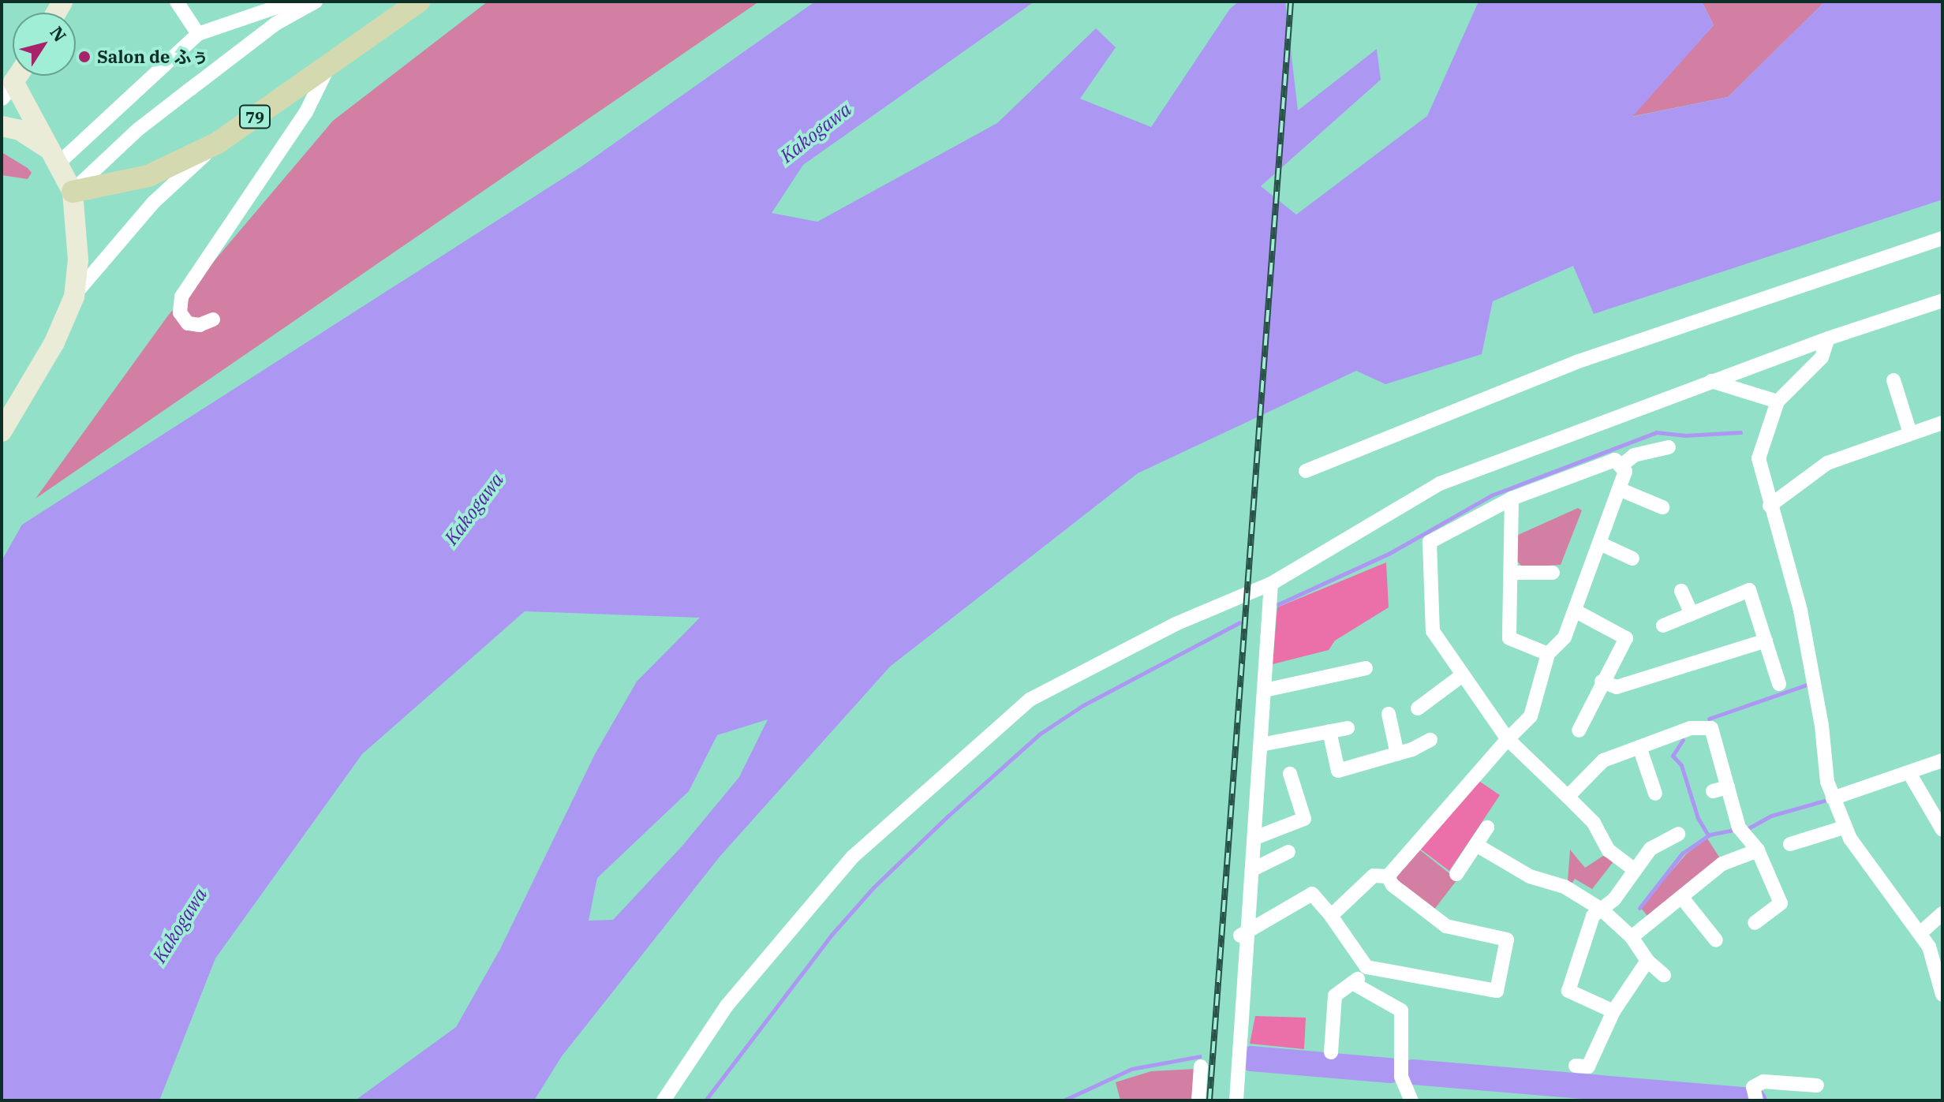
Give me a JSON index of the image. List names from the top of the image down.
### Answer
{
  "streets": {
    "main road": ["79"]
  },
  "water": ["Kakogawa"],
  "places": ["Salon de ふぅ"],
  "north": "top right"
}
